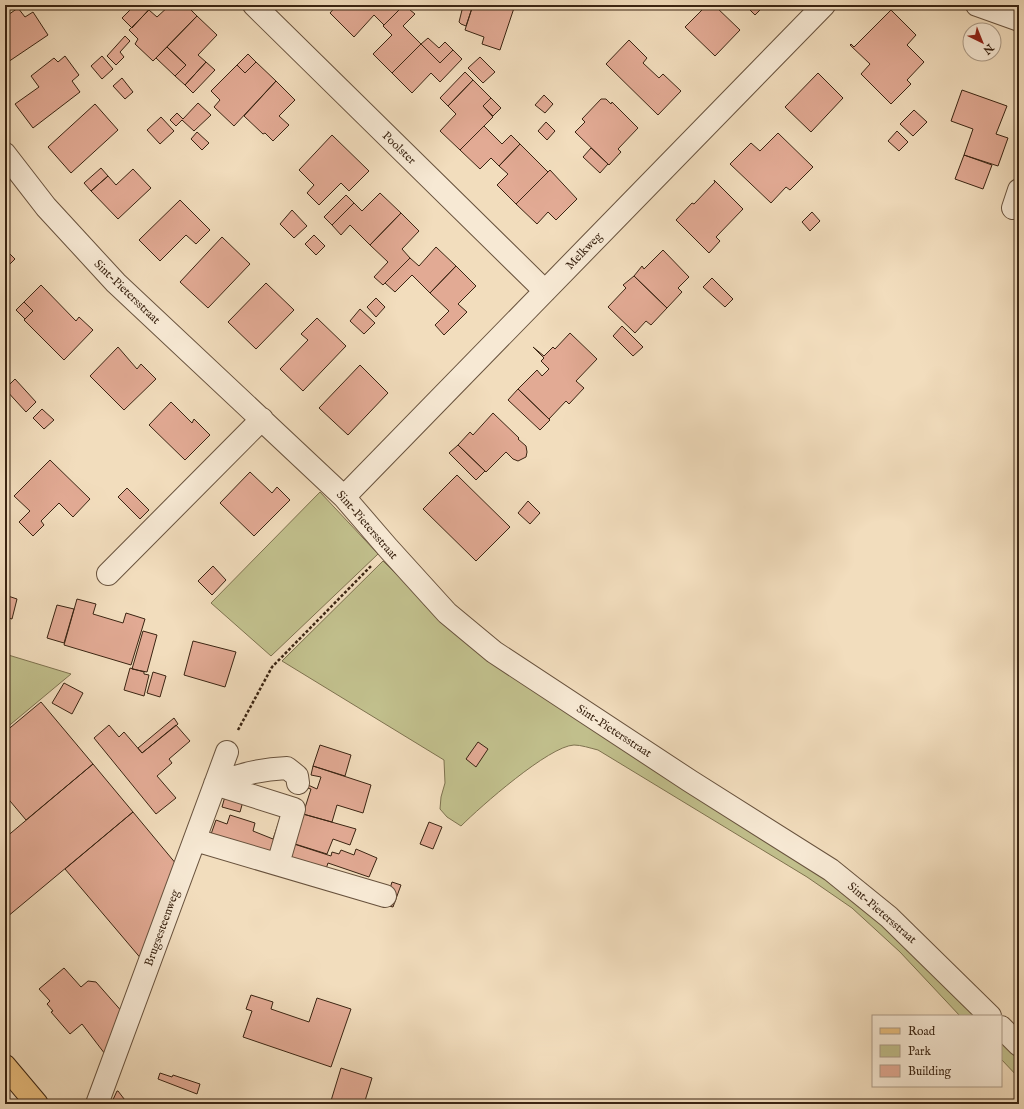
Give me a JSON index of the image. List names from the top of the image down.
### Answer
{
  "streets": {
    "street": [
      "Poolster",
      "Melkweg",
      "Sint-Pietersstraat",
      "Brugsesteenweg"
    ]
  },
  "crossings": [
    ["Poolster", "Melkweg"],
    ["Melkweg", "Sint-Pietersstraat"]
  ],
  "legend": ["Road", "Park", "Building"],
  "north": "bottom right"
}
